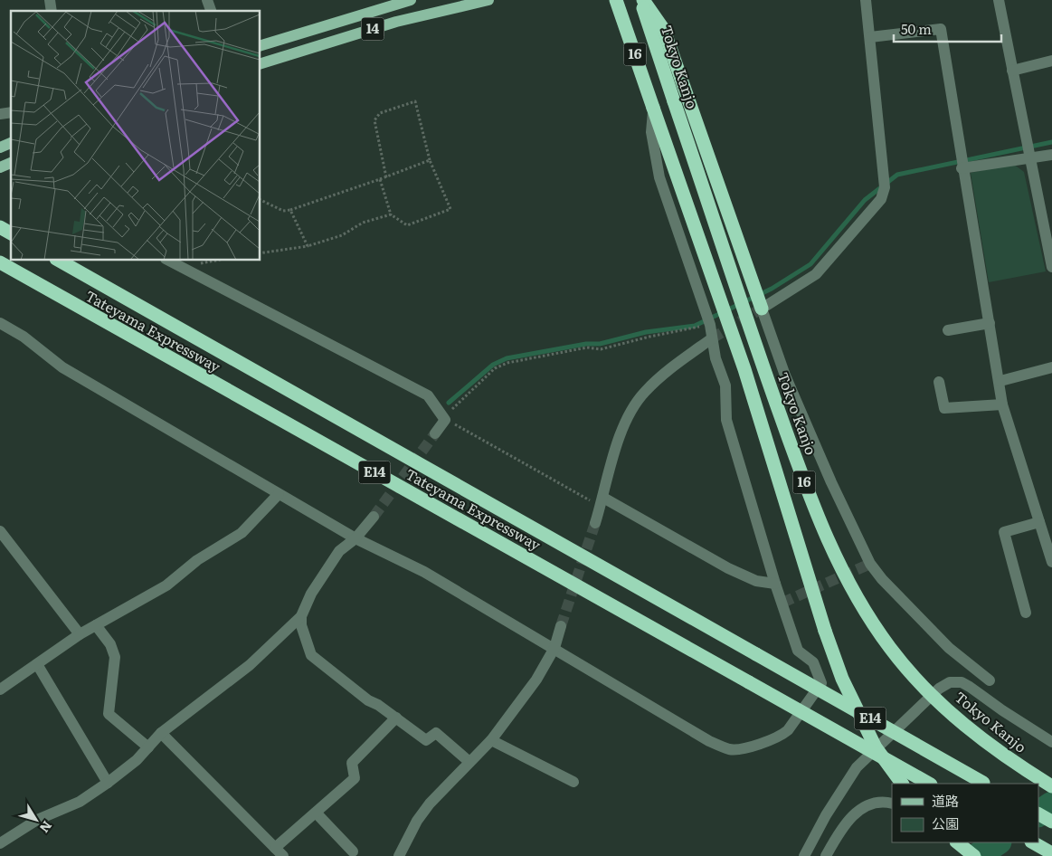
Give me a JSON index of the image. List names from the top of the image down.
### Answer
{
  "streets": {
    "highway": [
      "16",
      "Tokyo Kanjo",
      "Tateyama Expressway",
      "E14"
    ],
    "main road": ["14"]
  },
  "crossings": [
    ["16", "Tokyo Kanjo"]
  ],
  "legend": ["道路", "公園"],
  "scale_bar": "50 m",
  "north": "bottom right"
}
